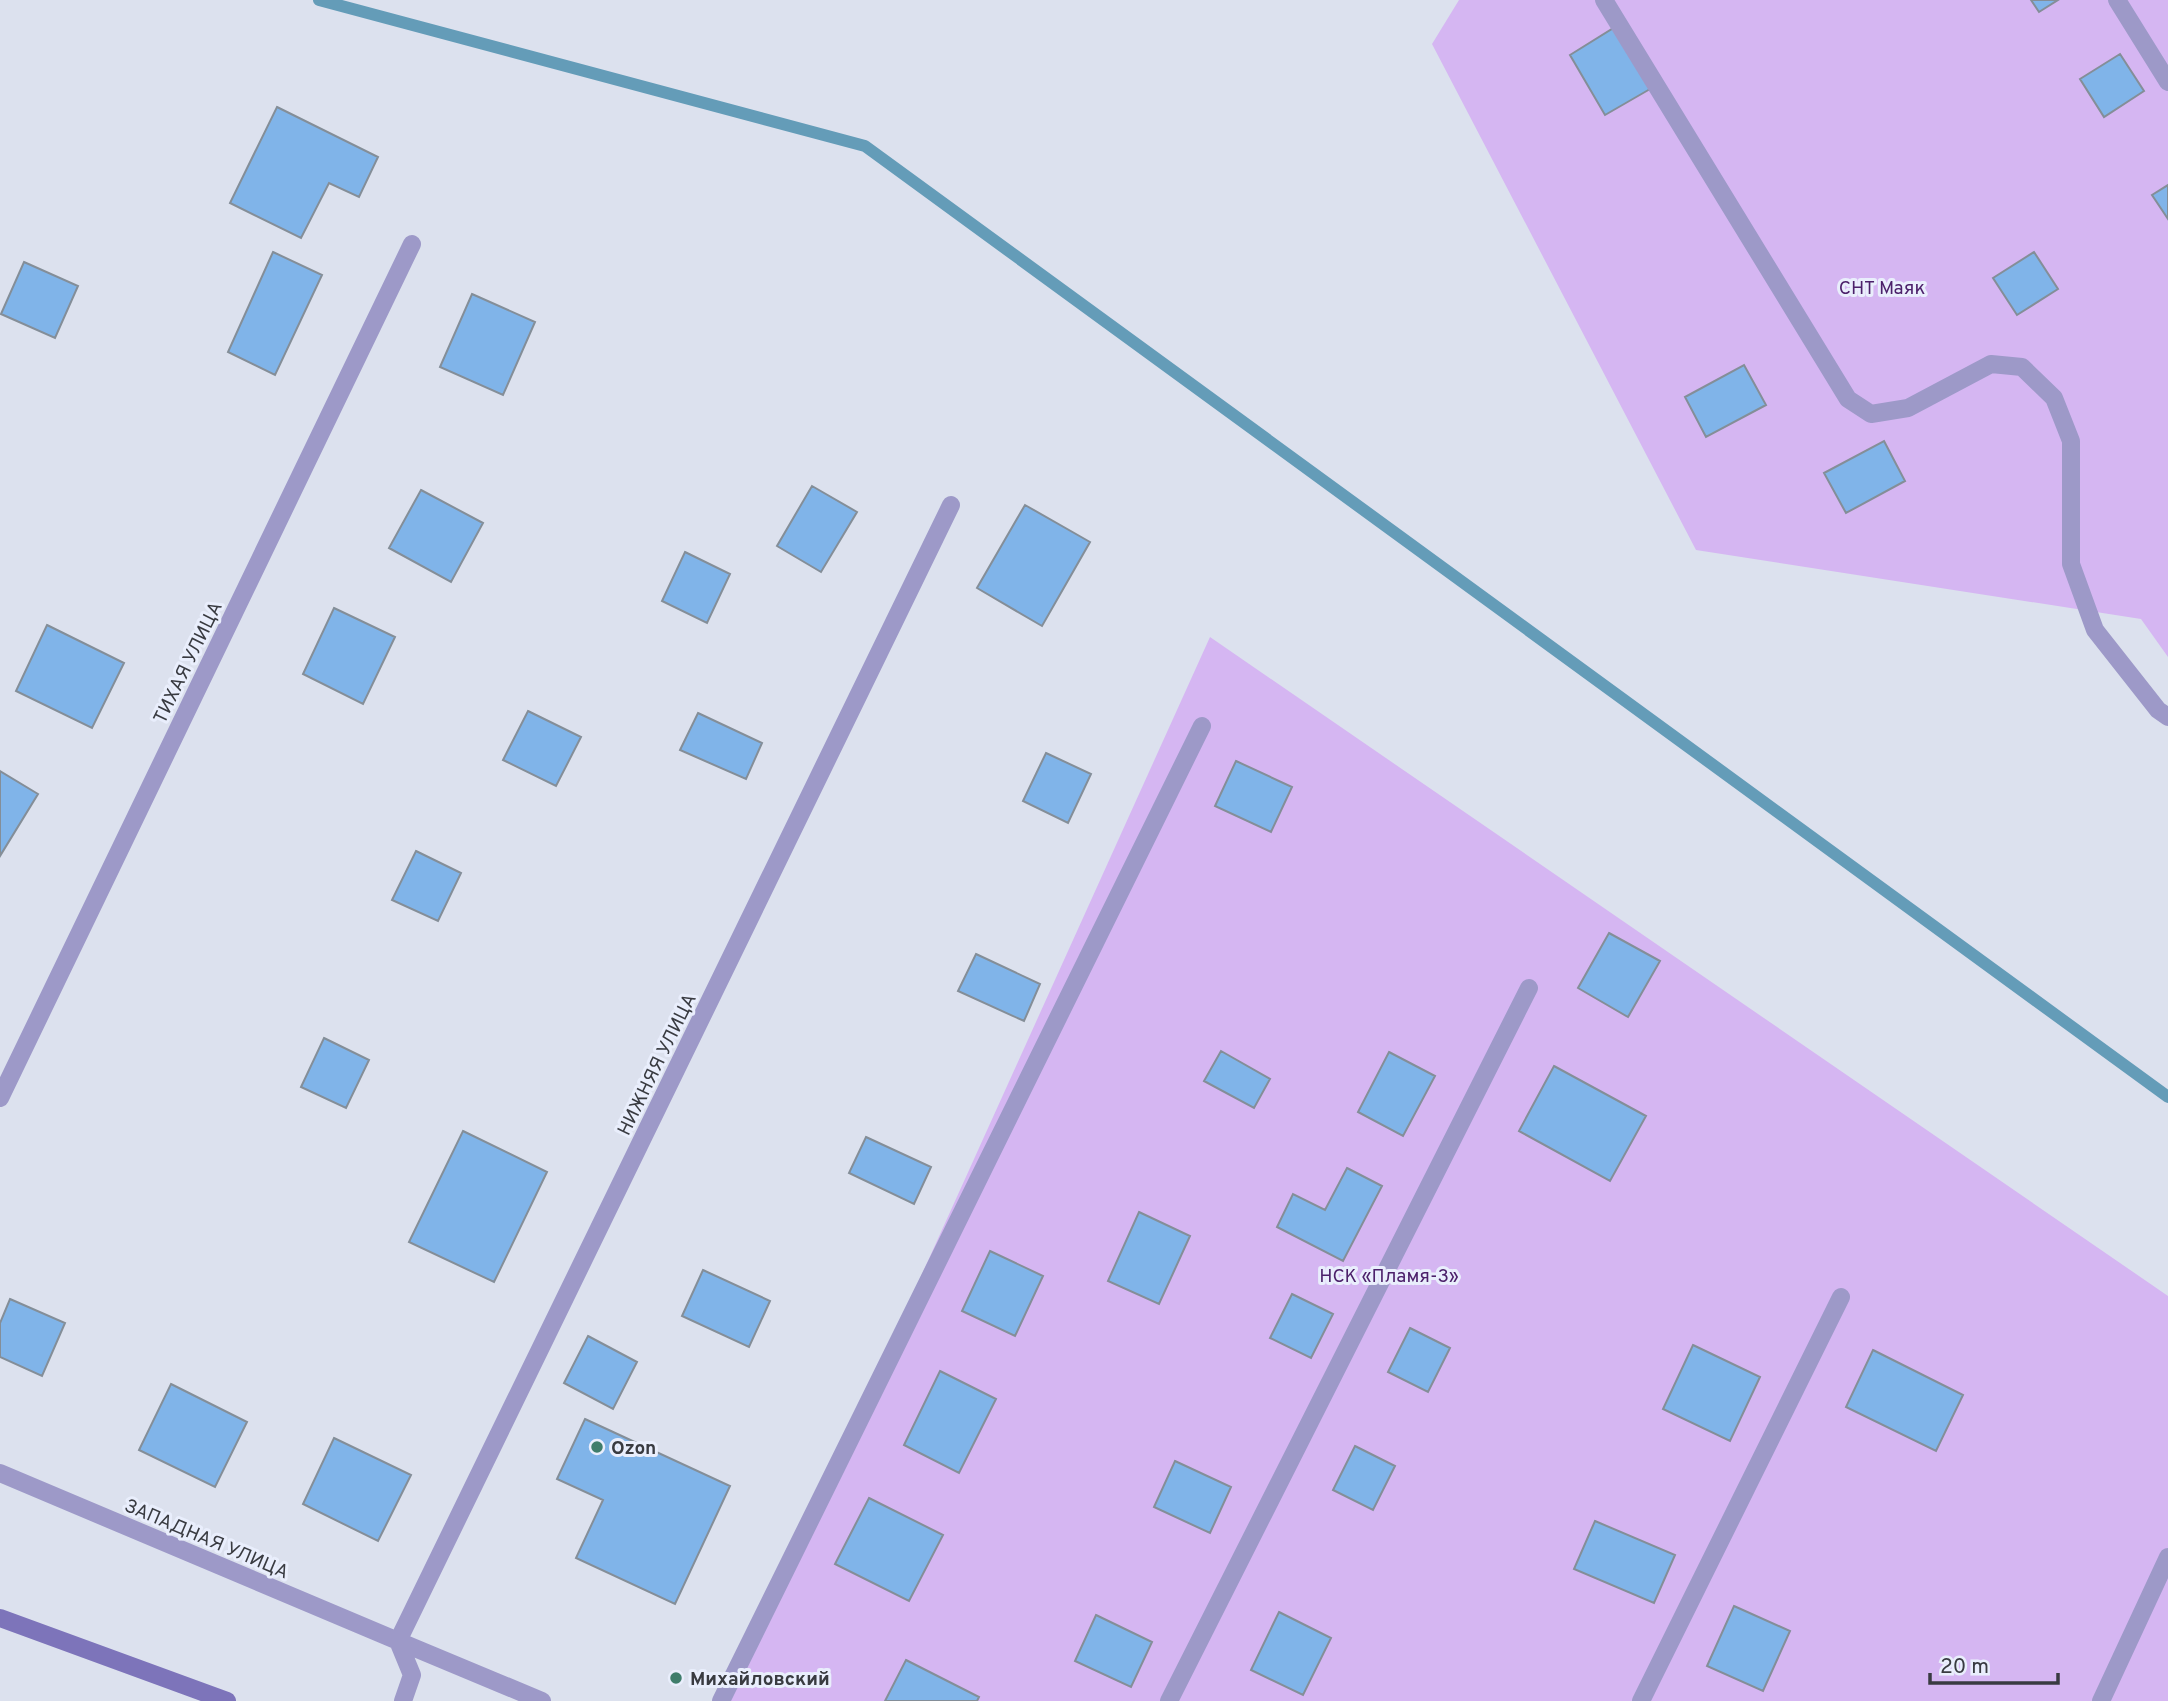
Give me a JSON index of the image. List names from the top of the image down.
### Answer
{
  "streets": {
    "street": ["ТИХАЯ УЛИЦА", "НИЖНЯЯ УЛИЦА", "ЗАПАДНАЯ УЛИЦА"]
  },
  "crossings": [
    ["НИЖНЯЯ УЛИЦА", "ЗАПАДНАЯ УЛИЦА"]
  ],
  "parks": ["СНТ Маяк", "НСК «Пламя-3»"],
  "places": ["Ozon", "Михайловский"],
  "scale_bar": "20 m"
}
